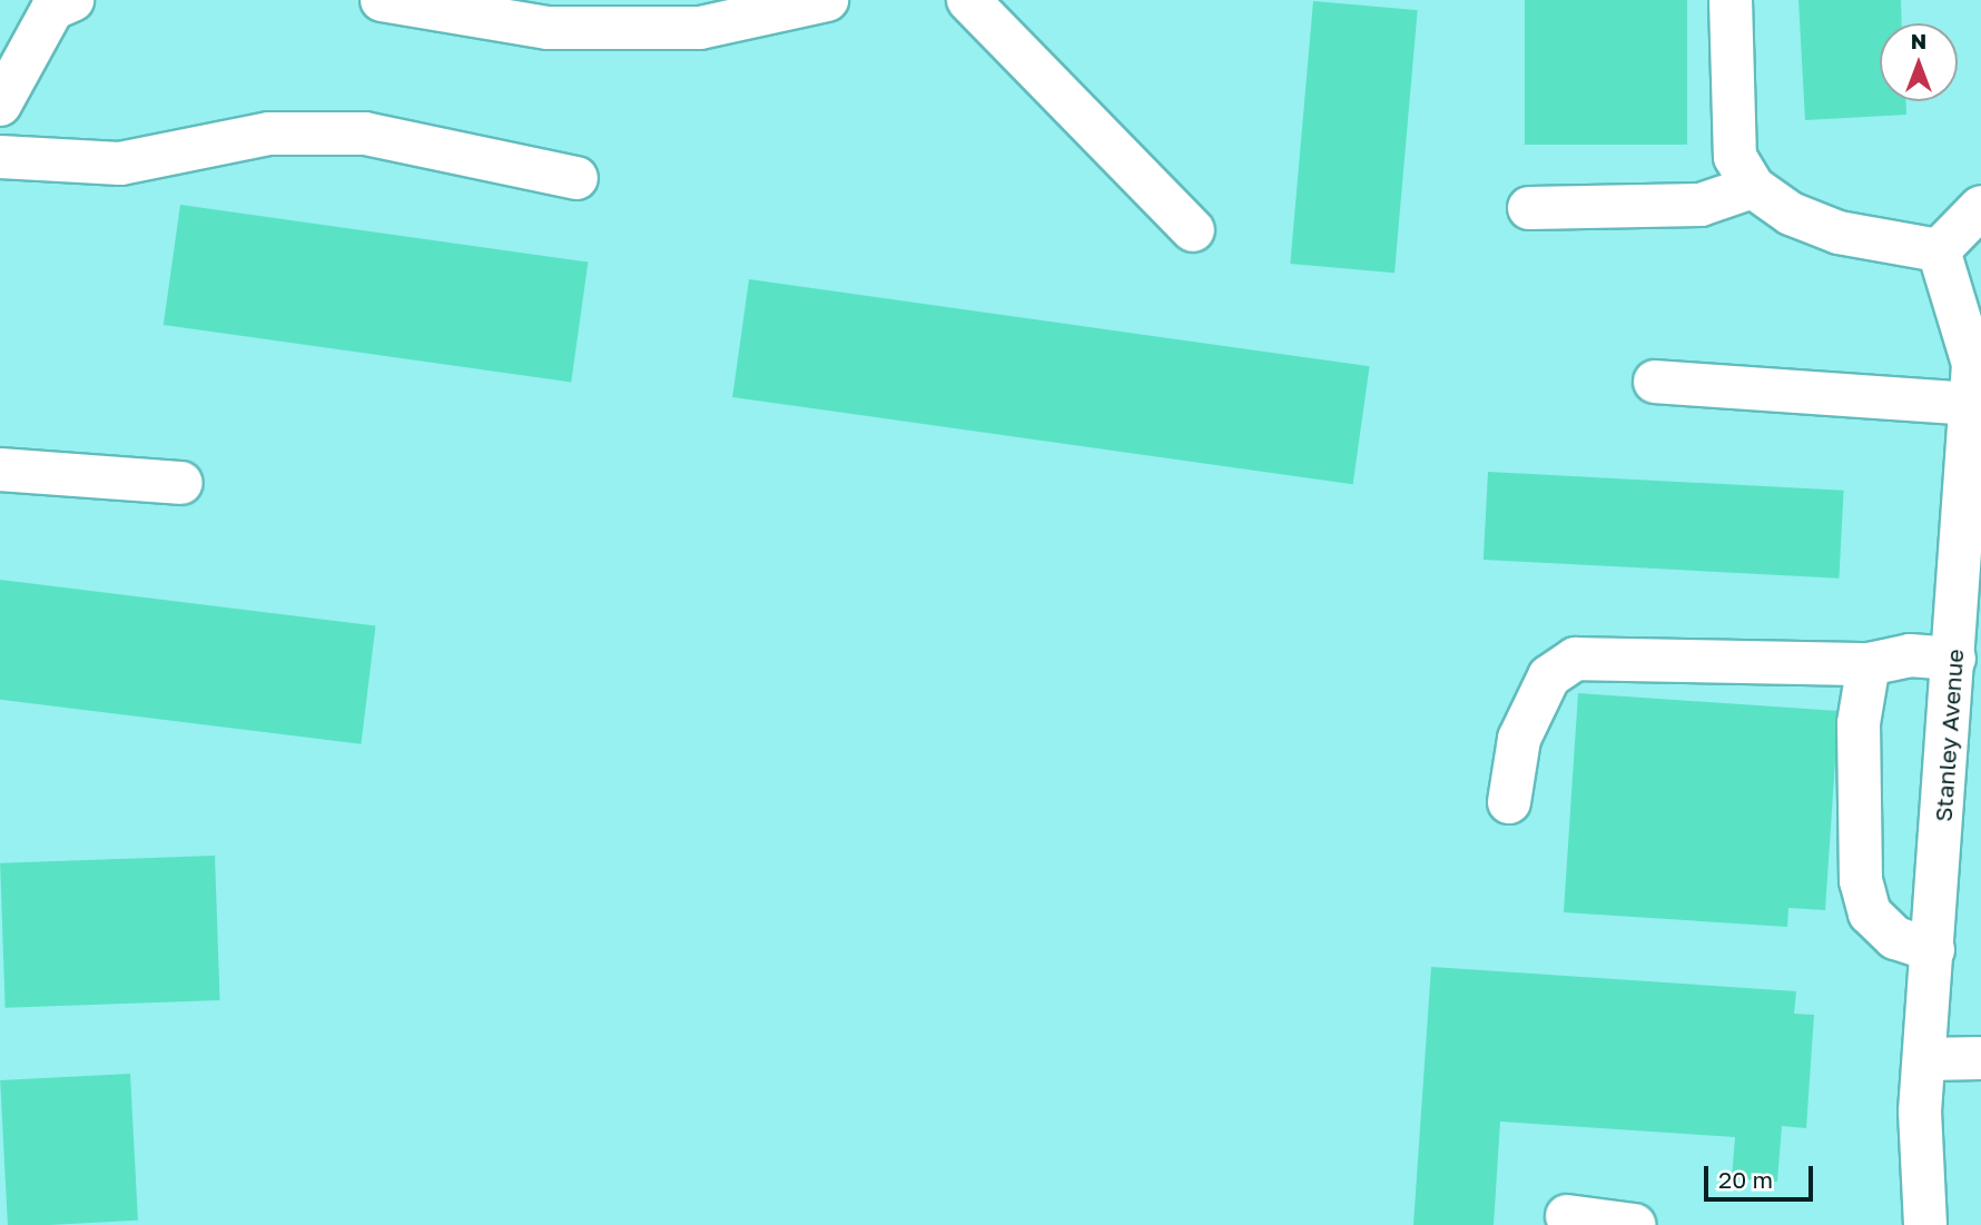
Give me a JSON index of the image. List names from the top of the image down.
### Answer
{
  "streets": {
    "lane": ["Stanley Avenue"]
  },
  "scale_bar": "20 m",
  "north": "top"
}
